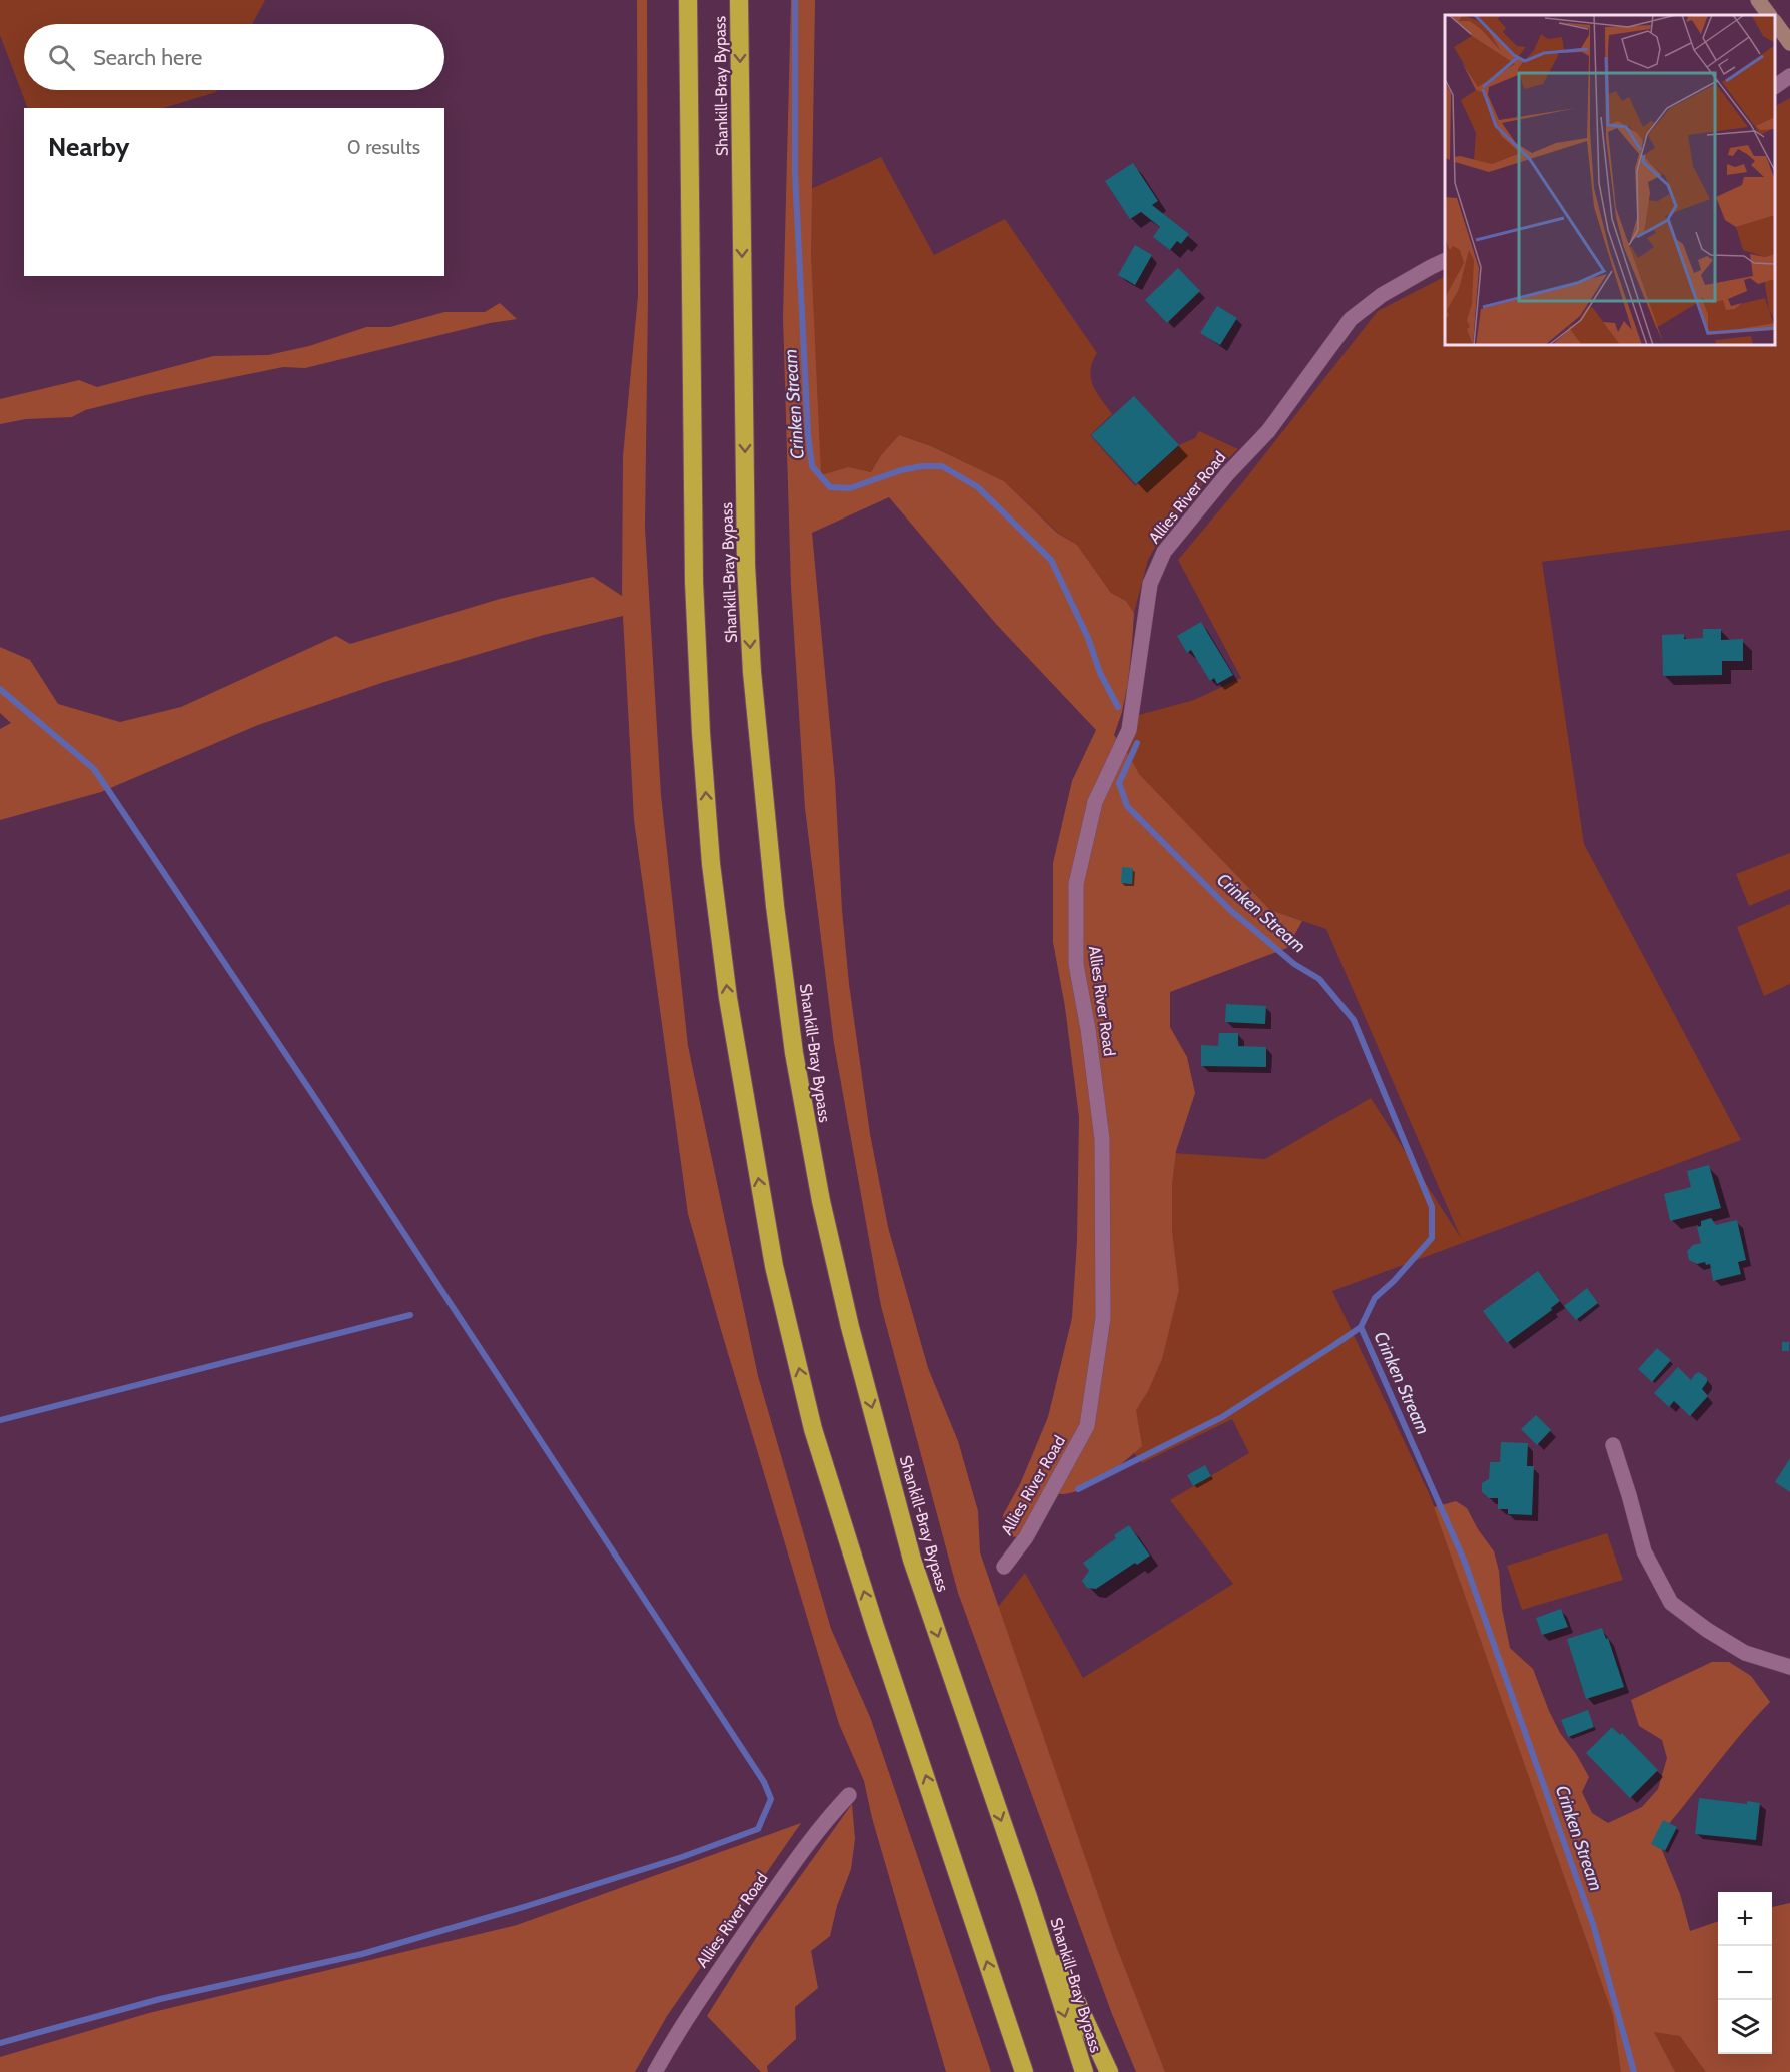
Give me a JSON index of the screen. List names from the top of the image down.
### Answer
{
  "streets": {
    "highway": ["Shankill-Bray Bypass"],
    "street": ["Allies River Road"]
  },
  "water": ["Crinken Stream"],
  "page": {
    "search": "Search here",
    "heading": ["Nearby", "0 results"],
    "map_buttons": ["+", "−"]
  }
}
